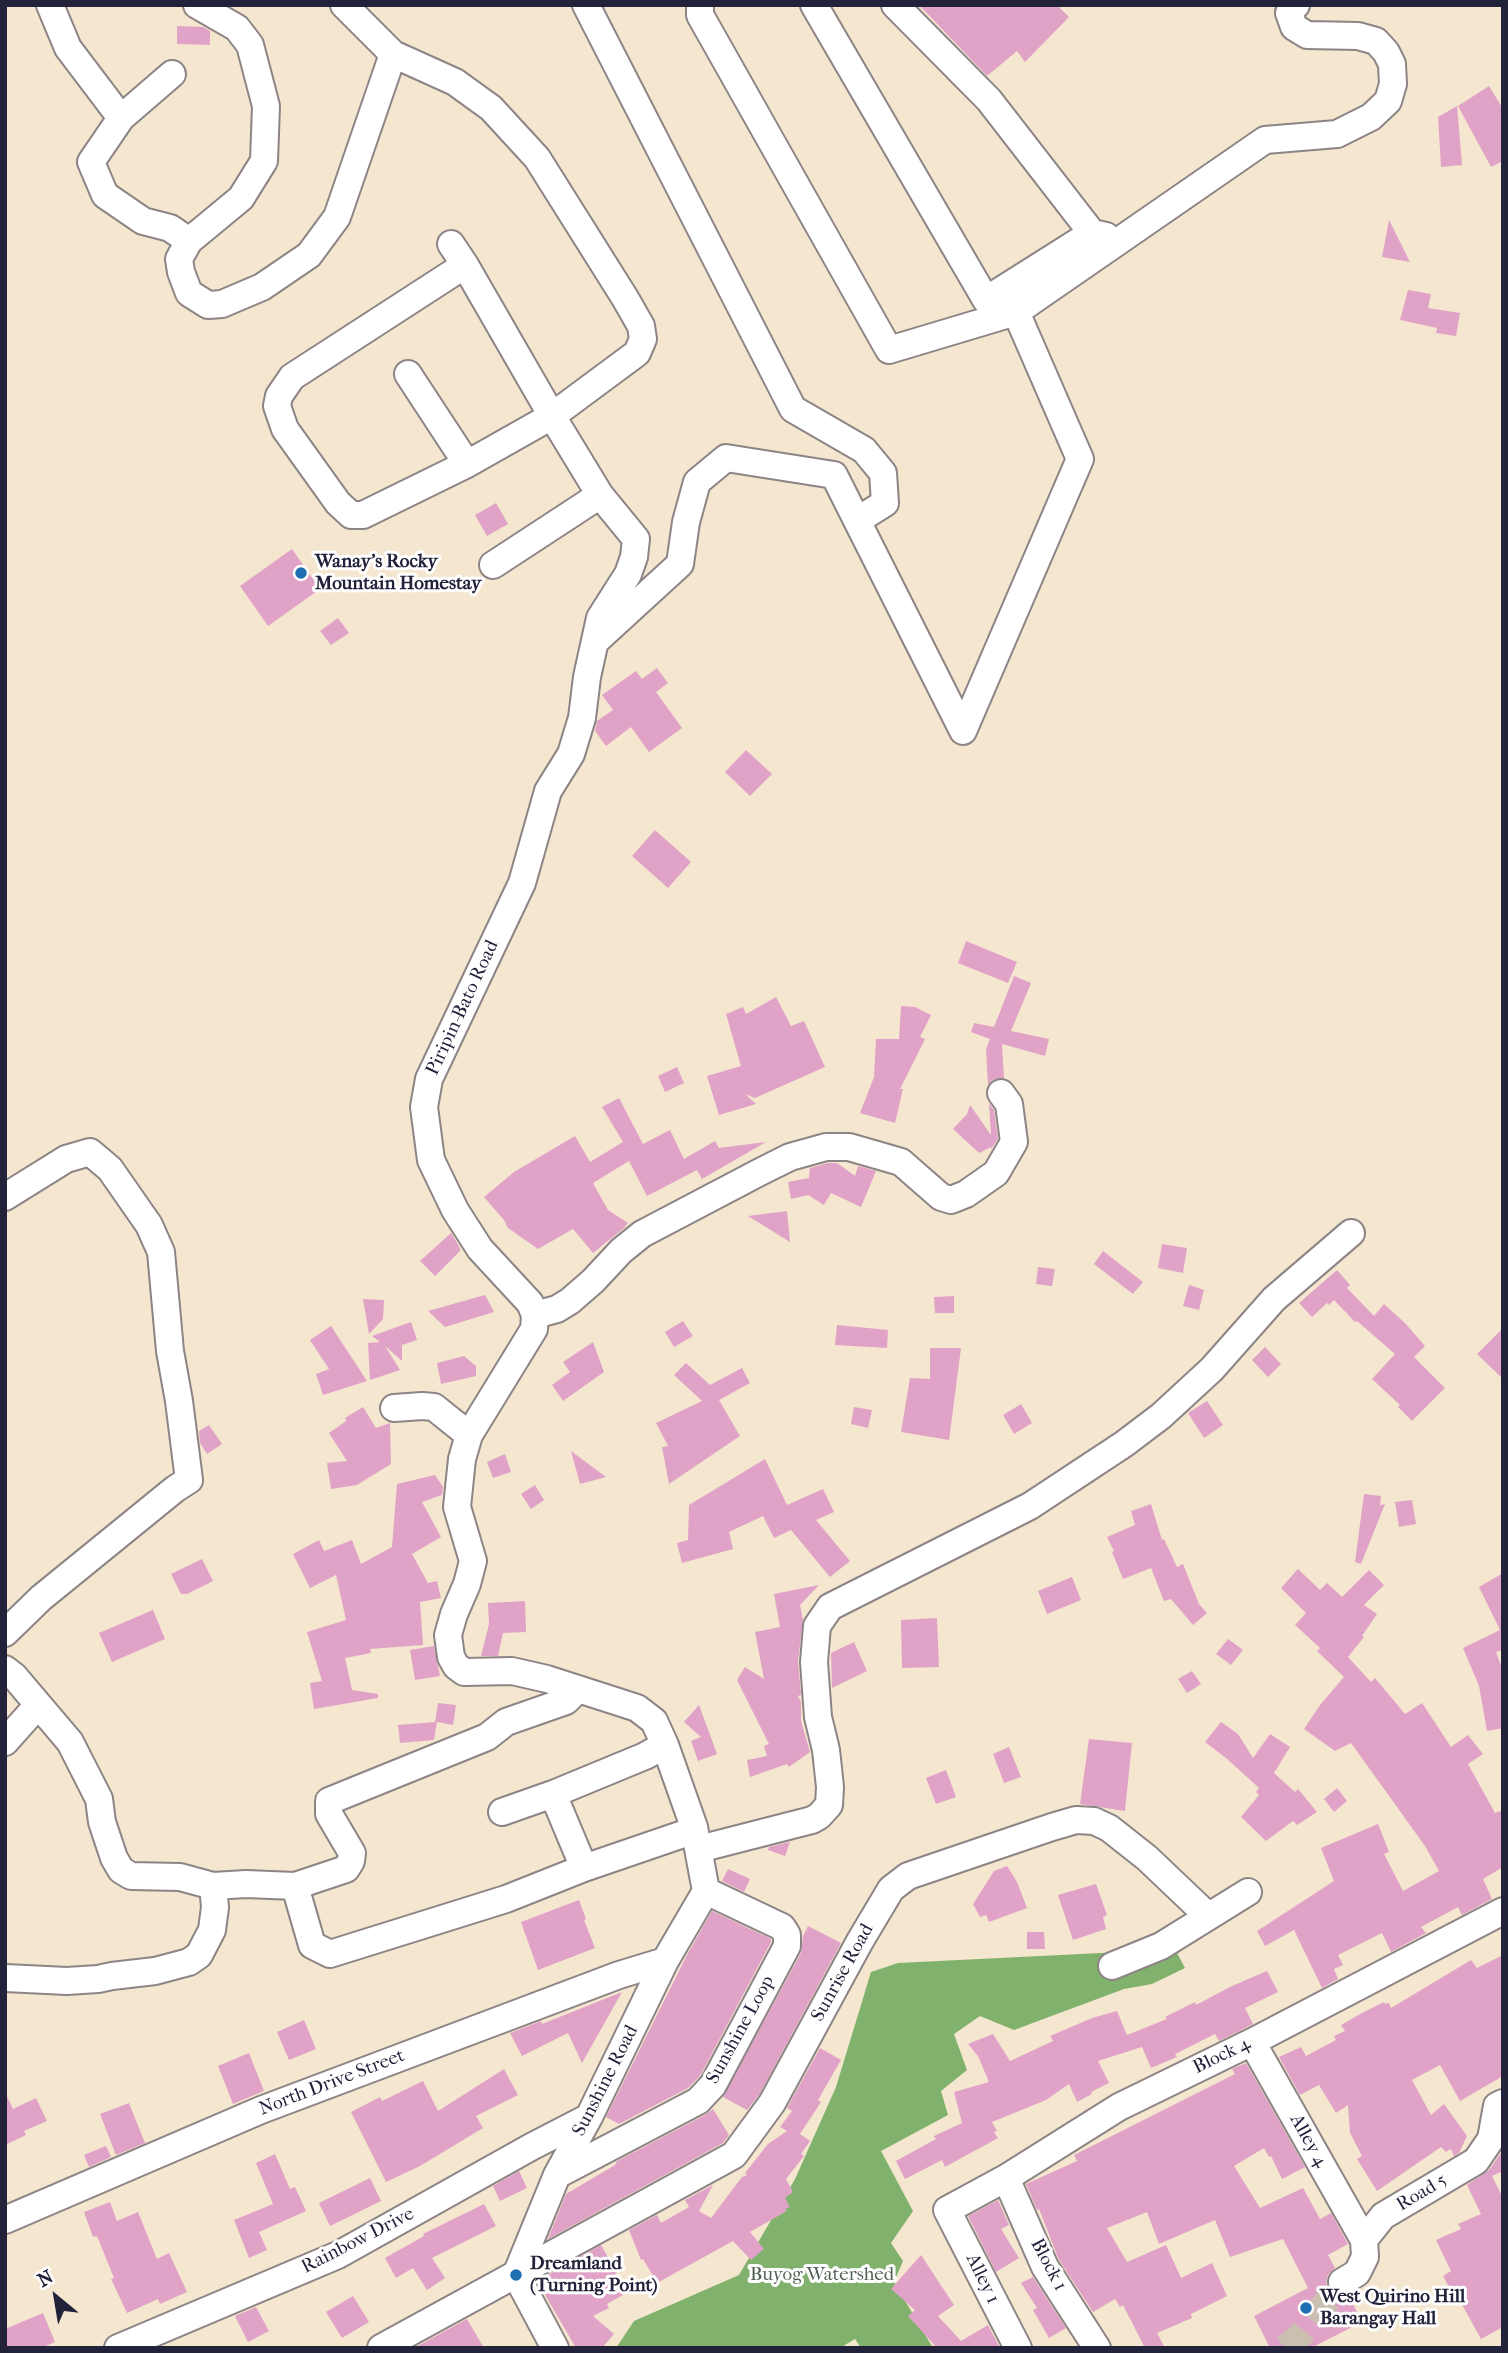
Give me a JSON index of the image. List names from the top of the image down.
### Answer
{
  "streets": {
    "street": [
      "Piripin-Bato Road",
      "Sunrise Road",
      "Sunshine Loop",
      "Block 4",
      "Sunshine Road",
      "North Drive Street",
      "Alley 4",
      "Road 5",
      "Rainbow Drive",
      "Block 1",
      "Alley 1"
    ]
  },
  "crossings": [
    ["Sunrise Road", "Sunshine Road"],
    ["Sunshine Loop", "Sunshine Road"],
    ["Block 4", "Alley 4"],
    ["Block 4", "Block 1"],
    ["Block 4", "Alley 1"],
    ["Sunshine Road", "North Drive Street"],
    ["Sunshine Road", "Rainbow Drive"],
    ["Alley 4", "Road 5"]
  ],
  "parks": ["Buyog Watershed"],
  "places": ["Wanay's Rocky Mountain Homestay", "Dreamland (Turning Point)", "West Quirino Hill Barangay Hall"],
  "north": "top left"
}
